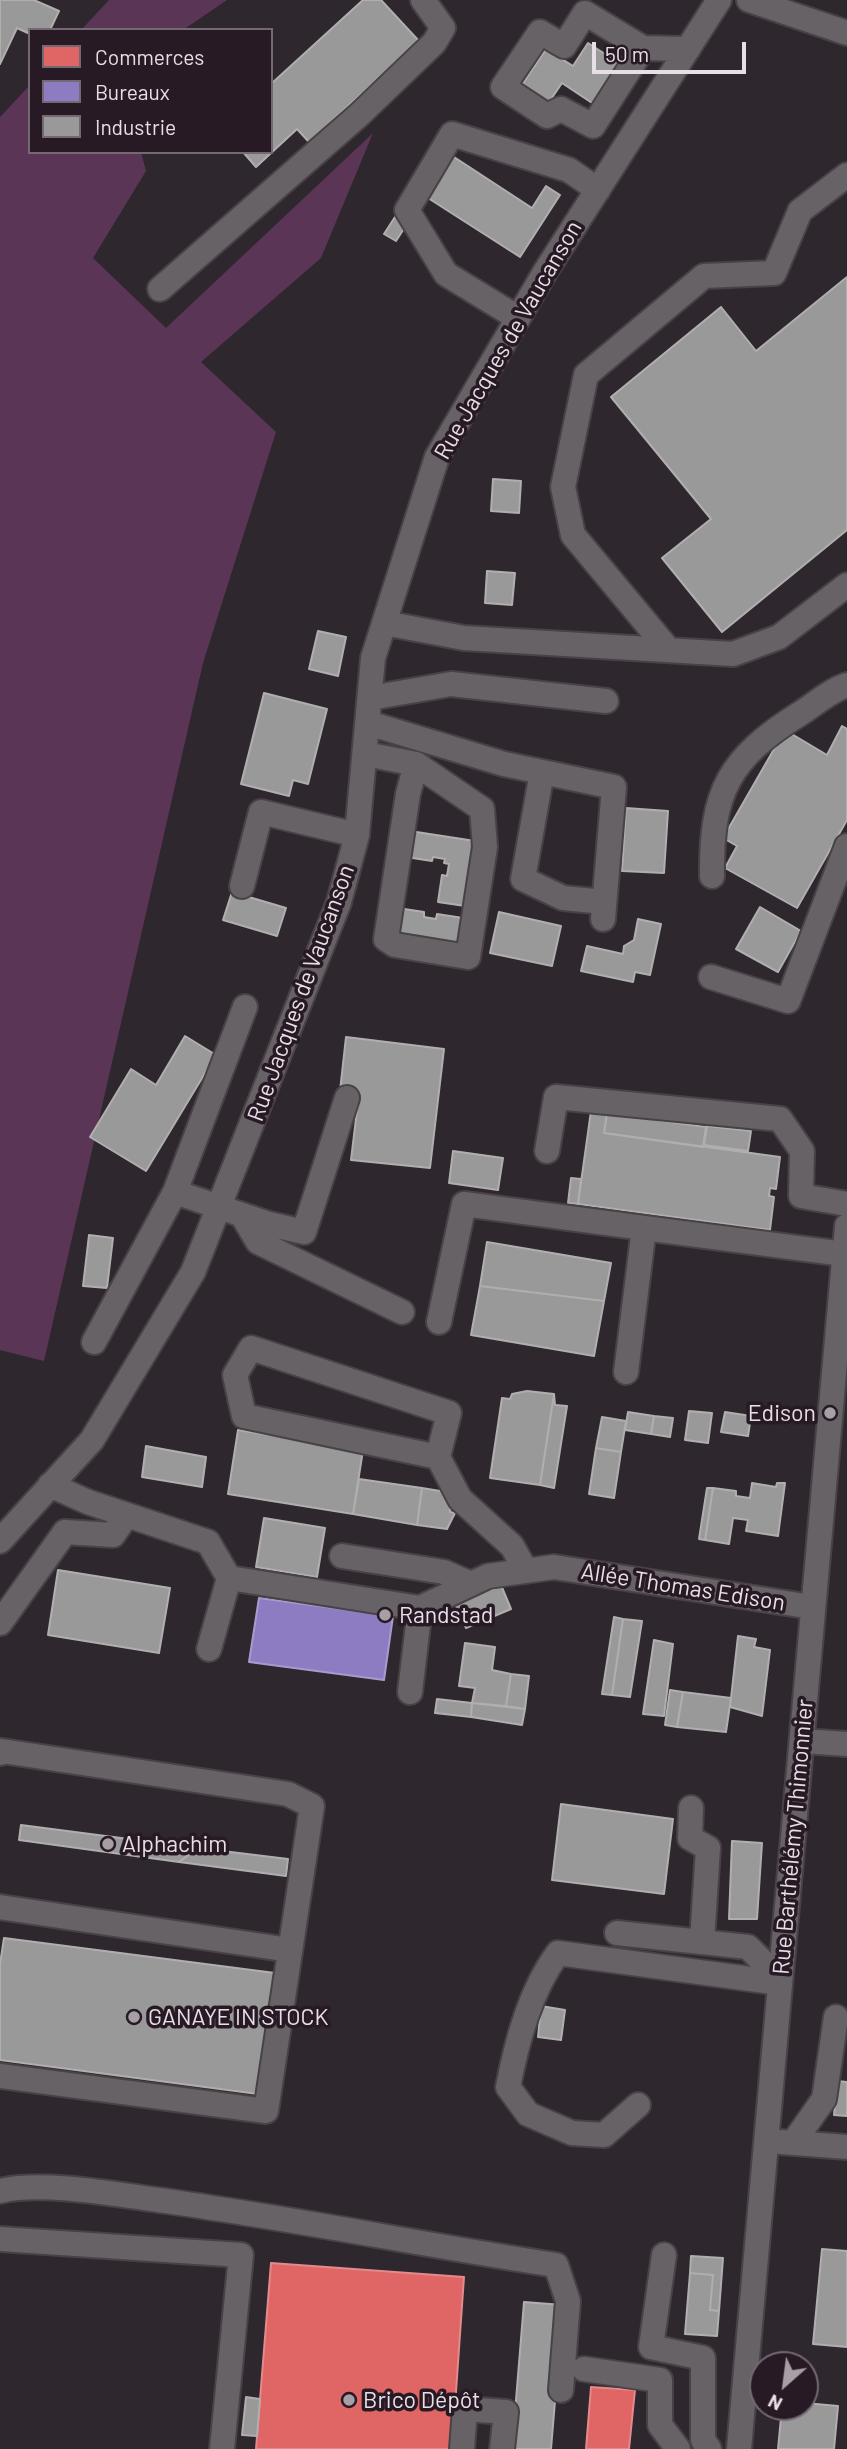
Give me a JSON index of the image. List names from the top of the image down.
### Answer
{
  "streets": {
    "street": ["Rue Jacques de Vaucanson", "Allée Thomas Edison", "Rue Barthélémy Thimonnier"]
  },
  "crossings": [
    ["Allée Thomas Edison", "Rue Barthélémy Thimonnier"]
  ],
  "places": [
    "Edison",
    "Randstad",
    "Alphachim",
    "GANAYE IN STOCK",
    "Brico Dépôt"
  ],
  "legend": ["Commerces", "Bureaux", "Industrie"],
  "scale_bar": "50 m",
  "north": "bottom left"
}
